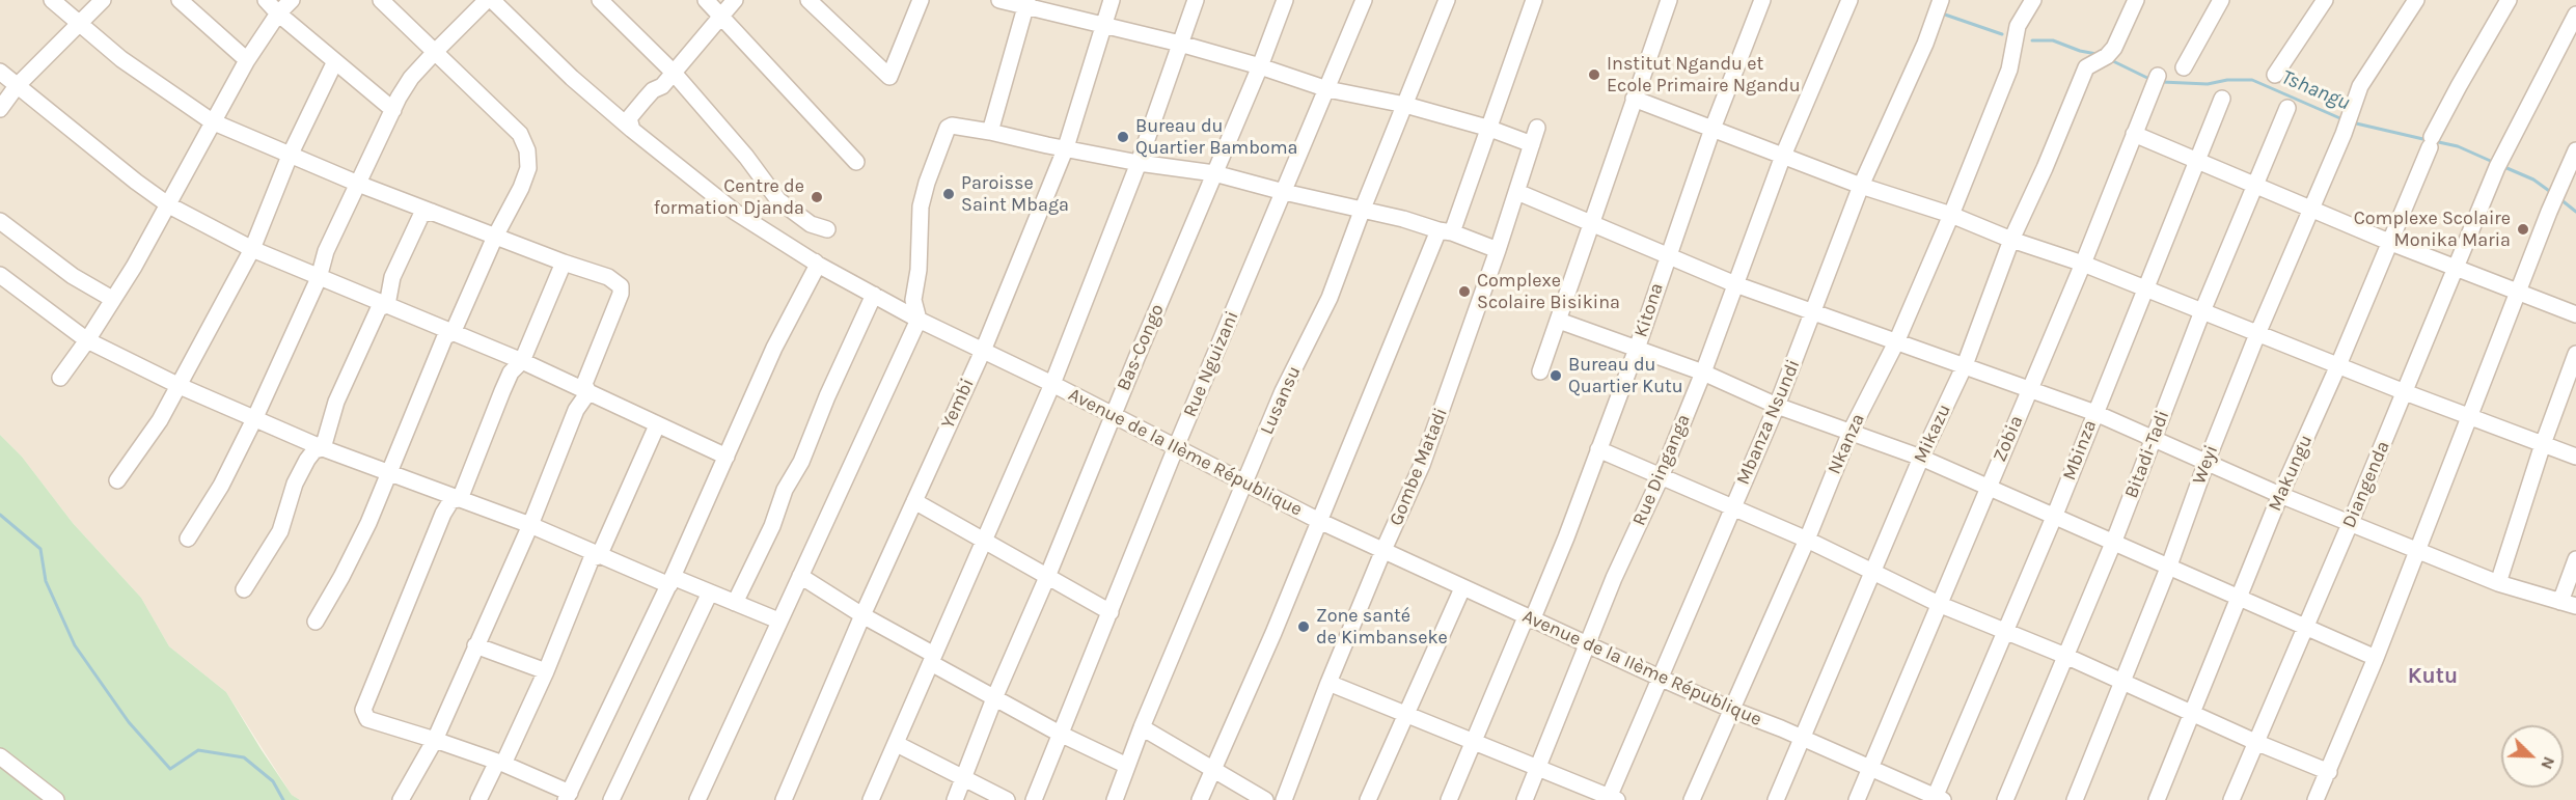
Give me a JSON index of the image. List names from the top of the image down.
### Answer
{
  "streets": {
    "street": [
      "Kitona",
      "Bas-Congo",
      "Rue Nguizani",
      "Lusansu",
      "Yembi",
      "Mbanza Nsundi",
      "Mikazu",
      "Zobia",
      "Nkanza",
      "Mbinza",
      "Avenue de la IIème République",
      "Bitadi-Tadi",
      "Weyi",
      "Gombe Matadi",
      "Rue Dinganga",
      "Makungu",
      "Diangenda"
    ]
  },
  "crossings": [
    ["Kitona", "Avenue de la IIème République"],
    ["Bas-Congo", "Avenue de la IIème République"],
    ["Rue Nguizani", "Avenue de la IIème République"],
    ["Lusansu", "Avenue de la IIème République"],
    ["Yembi", "Avenue de la IIème République"],
    ["Mbanza Nsundi", "Avenue de la IIème République"],
    ["Mikazu", "Avenue de la IIème République"],
    ["Zobia", "Avenue de la IIème République"],
    ["Nkanza", "Avenue de la IIème République"],
    ["Mbinza", "Avenue de la IIème République"],
    ["Avenue de la IIème République", "Gombe Matadi"],
    ["Avenue de la IIème République", "Rue Dinganga"]
  ],
  "districts": ["Kutu"],
  "water": ["Tshangu"],
  "places": [
    "Institut Ngandu et Ecole Primaire Ngandu",
    "Bureau du Quartier Bamboma",
    "Paroisse Saint Mbaga",
    "Centre de formation Djanda",
    "Complexe Scolaire Monika Maria",
    "Complexe Scolaire Bisikina",
    "Bureau du Quartier Kutu",
    "Zone santé de Kimbanseke"
  ],
  "north": "bottom right"
}
